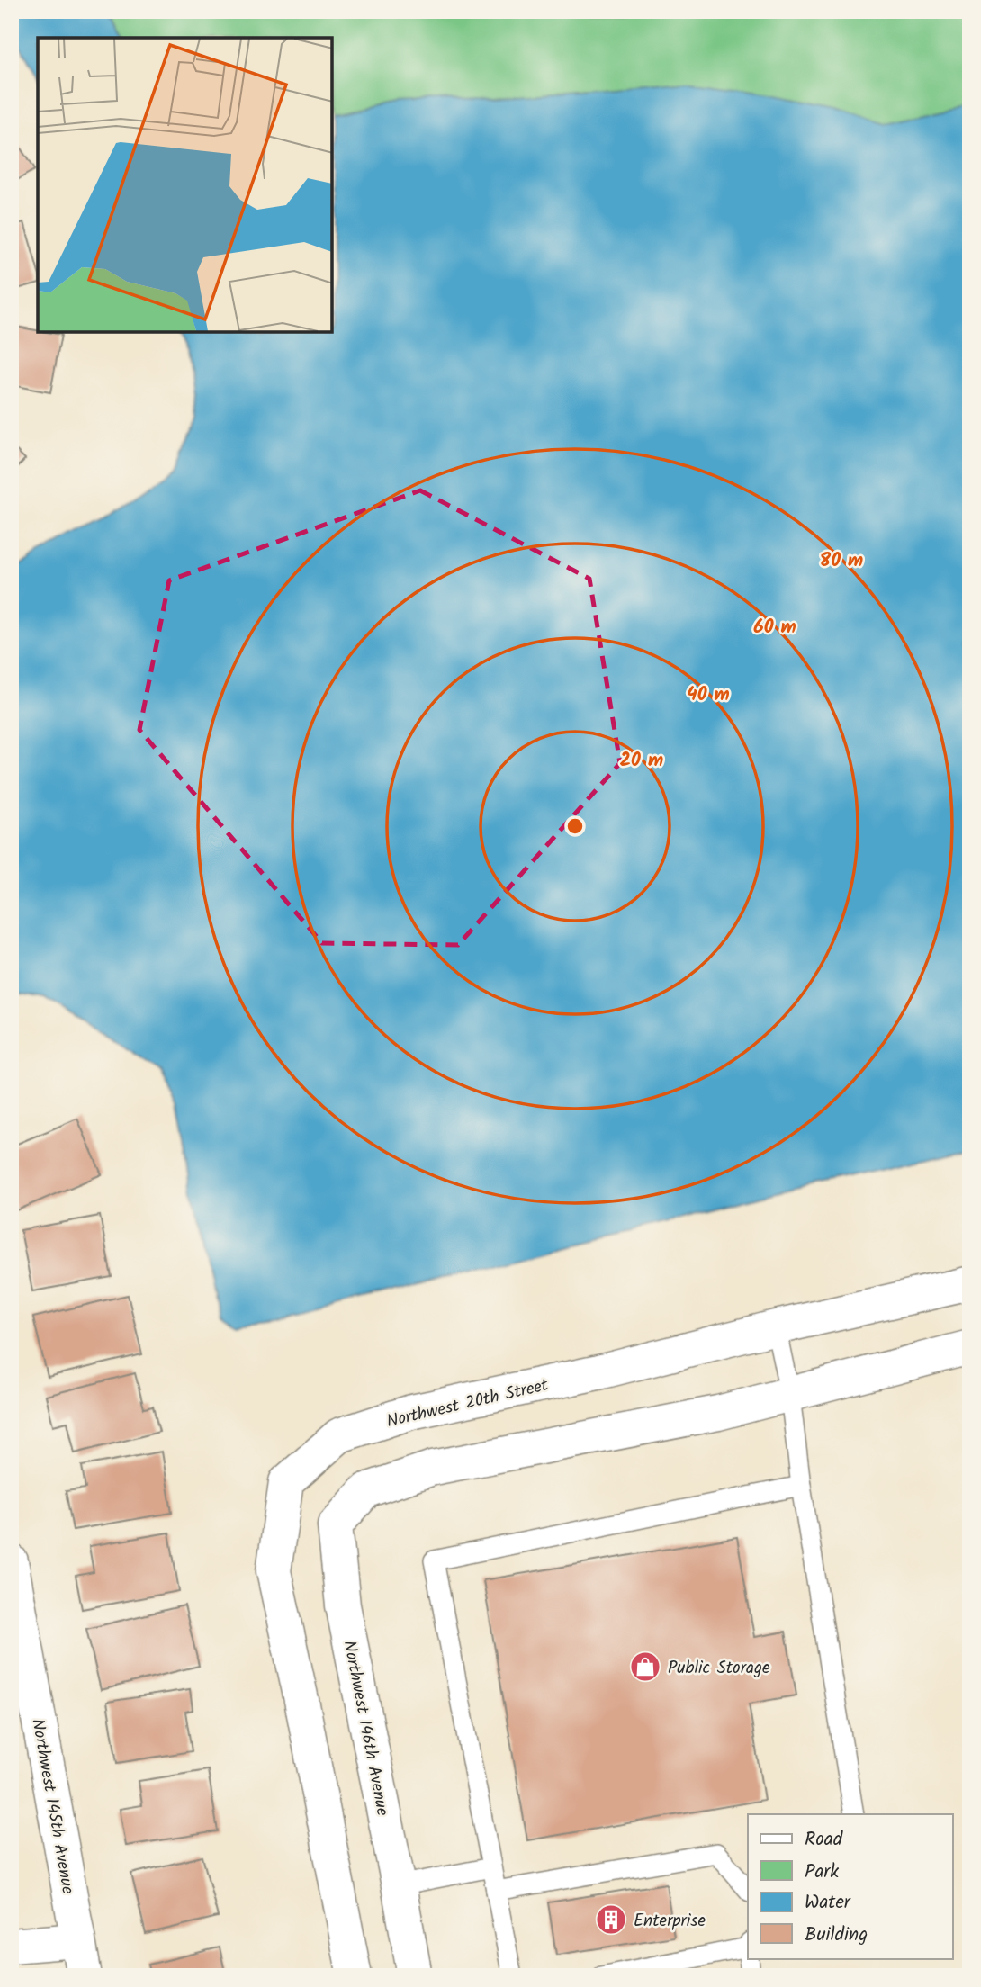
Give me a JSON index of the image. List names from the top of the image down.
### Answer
{
  "streets": {
    "street": ["Northwest 20th Street", "Northwest 146th Avenue", "Northwest 145th Avenue"]
  },
  "places": {
    "shop": ["Public Storage"],
    "building": ["Enterprise"]
  },
  "legend": [
    "Road",
    "Park",
    "Water",
    "Building"
  ],
  "rings": [
    "80 m",
    "60 m",
    "40 m",
    "20 m"
  ]
}
